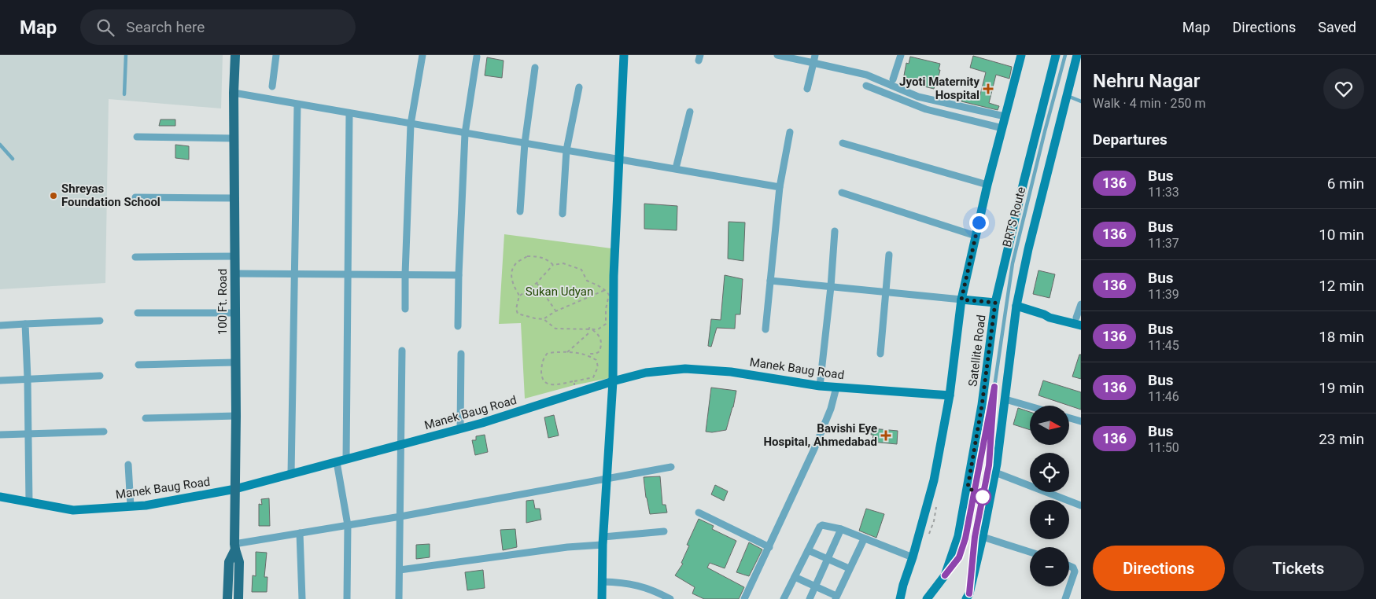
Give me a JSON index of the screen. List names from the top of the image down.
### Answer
{
  "streets": {
    "main road": ["100 Ft. Road"],
    "street": ["Satellite Road", "Manek Baug Road"],
    "lane": ["BRTS Route"]
  },
  "crossings": [
    ["100 Ft. Road", "Manek Baug Road"]
  ],
  "parks": ["Sukan Udyan"],
  "places": {
    "health": ["Jyoti Maternity Hospital", "Bavishi Eye Hospital, Ahmedabad"],
    "other": ["Shreyas Foundation School"]
  },
  "lines": ["bus line 136"],
  "north": "right",
  "page": {
    "header": "Map",
    "search": "Search here",
    "nav": ["Map", "Directions", "Saved"],
    "heading": [
      ["Nehru Nagar", "Walk · 4 min · 250 m"],
      "Departures"
    ],
    "list": [
      {
        "mark": "136",
        "name": "Bus",
        "note": "11:33",
        "value": "6 min"
      },
      {
        "mark": "136",
        "name": "Bus",
        "note": "11:37",
        "value": "10 min"
      },
      {
        "mark": "136",
        "name": "Bus",
        "note": "11:39",
        "value": "12 min"
      },
      {
        "mark": "136",
        "name": "Bus",
        "note": "11:45",
        "value": "18 min"
      },
      {
        "mark": "136",
        "name": "Bus",
        "note": "11:46",
        "value": "19 min"
      },
      {
        "mark": "136",
        "name": "Bus",
        "note": "11:50",
        "value": "23 min"
      }
    ],
    "map_buttons": ["+", "−"],
    "buttons": ["Directions", "Tickets"]
  }
}
